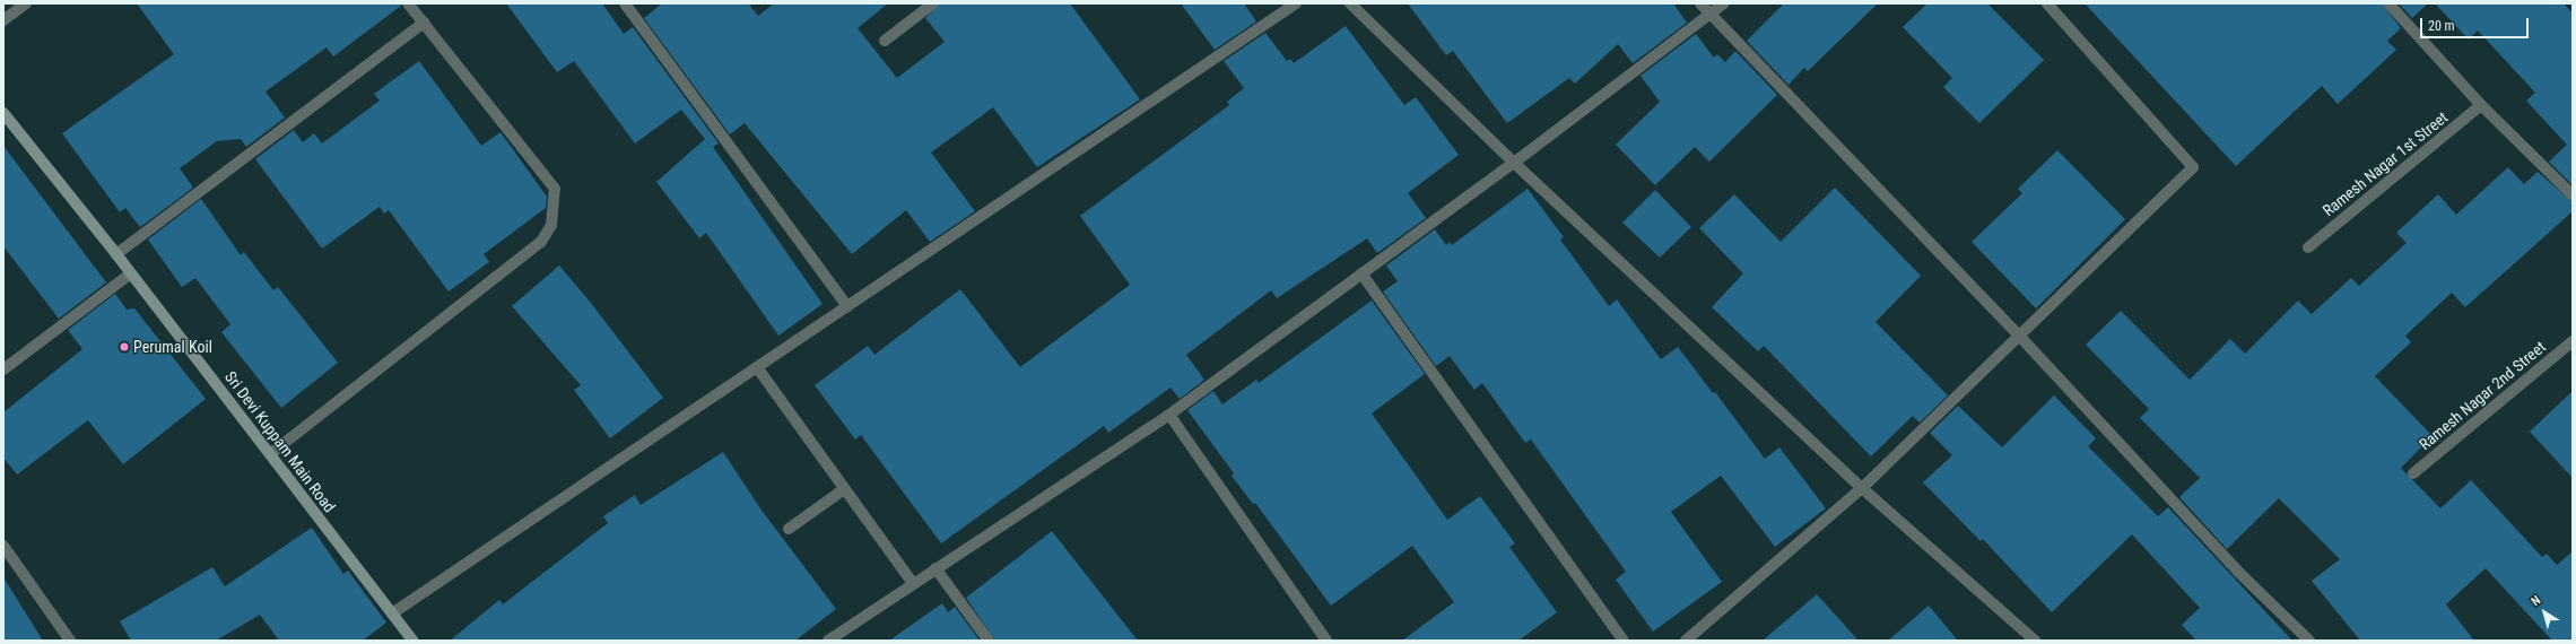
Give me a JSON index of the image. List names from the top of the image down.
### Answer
{
  "streets": {
    "main road": ["Sri Devi Kuppam Main Road"],
    "street": ["Ramesh Nagar 1st Street", "Ramesh Nagar 2nd Street"]
  },
  "places": ["Perumal Koil"],
  "scale_bar": "20 m",
  "north": "top left"
}
